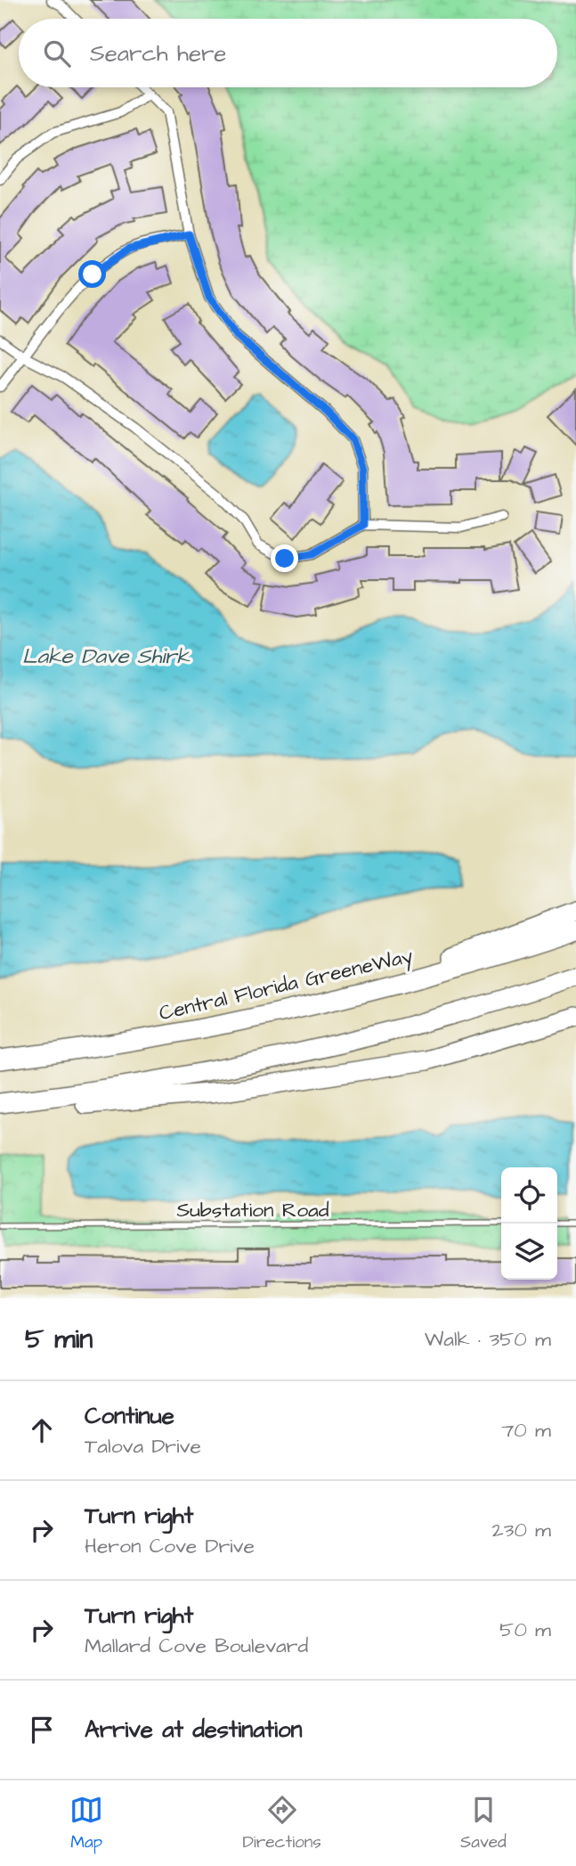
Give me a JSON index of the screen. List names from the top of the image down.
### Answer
{
  "streets": {
    "highway": ["Central Florida GreeneWay"],
    "lane": ["Substation Road"]
  },
  "water": ["Lake Dave Shirk"],
  "page": {
    "search": "Search here",
    "heading": ["5 min", "Walk · 350 m"],
    "list": [
      ["Continue", "Talova Drive", "70 m"],
      ["Turn right", "Heron Cove Drive", "230 m"],
      ["Turn right", "Mallard Cove Boulevard", "50 m"],
      "Arrive at destination"
    ],
    "nav": ["Map", "Directions", "Saved"]
  }
}
